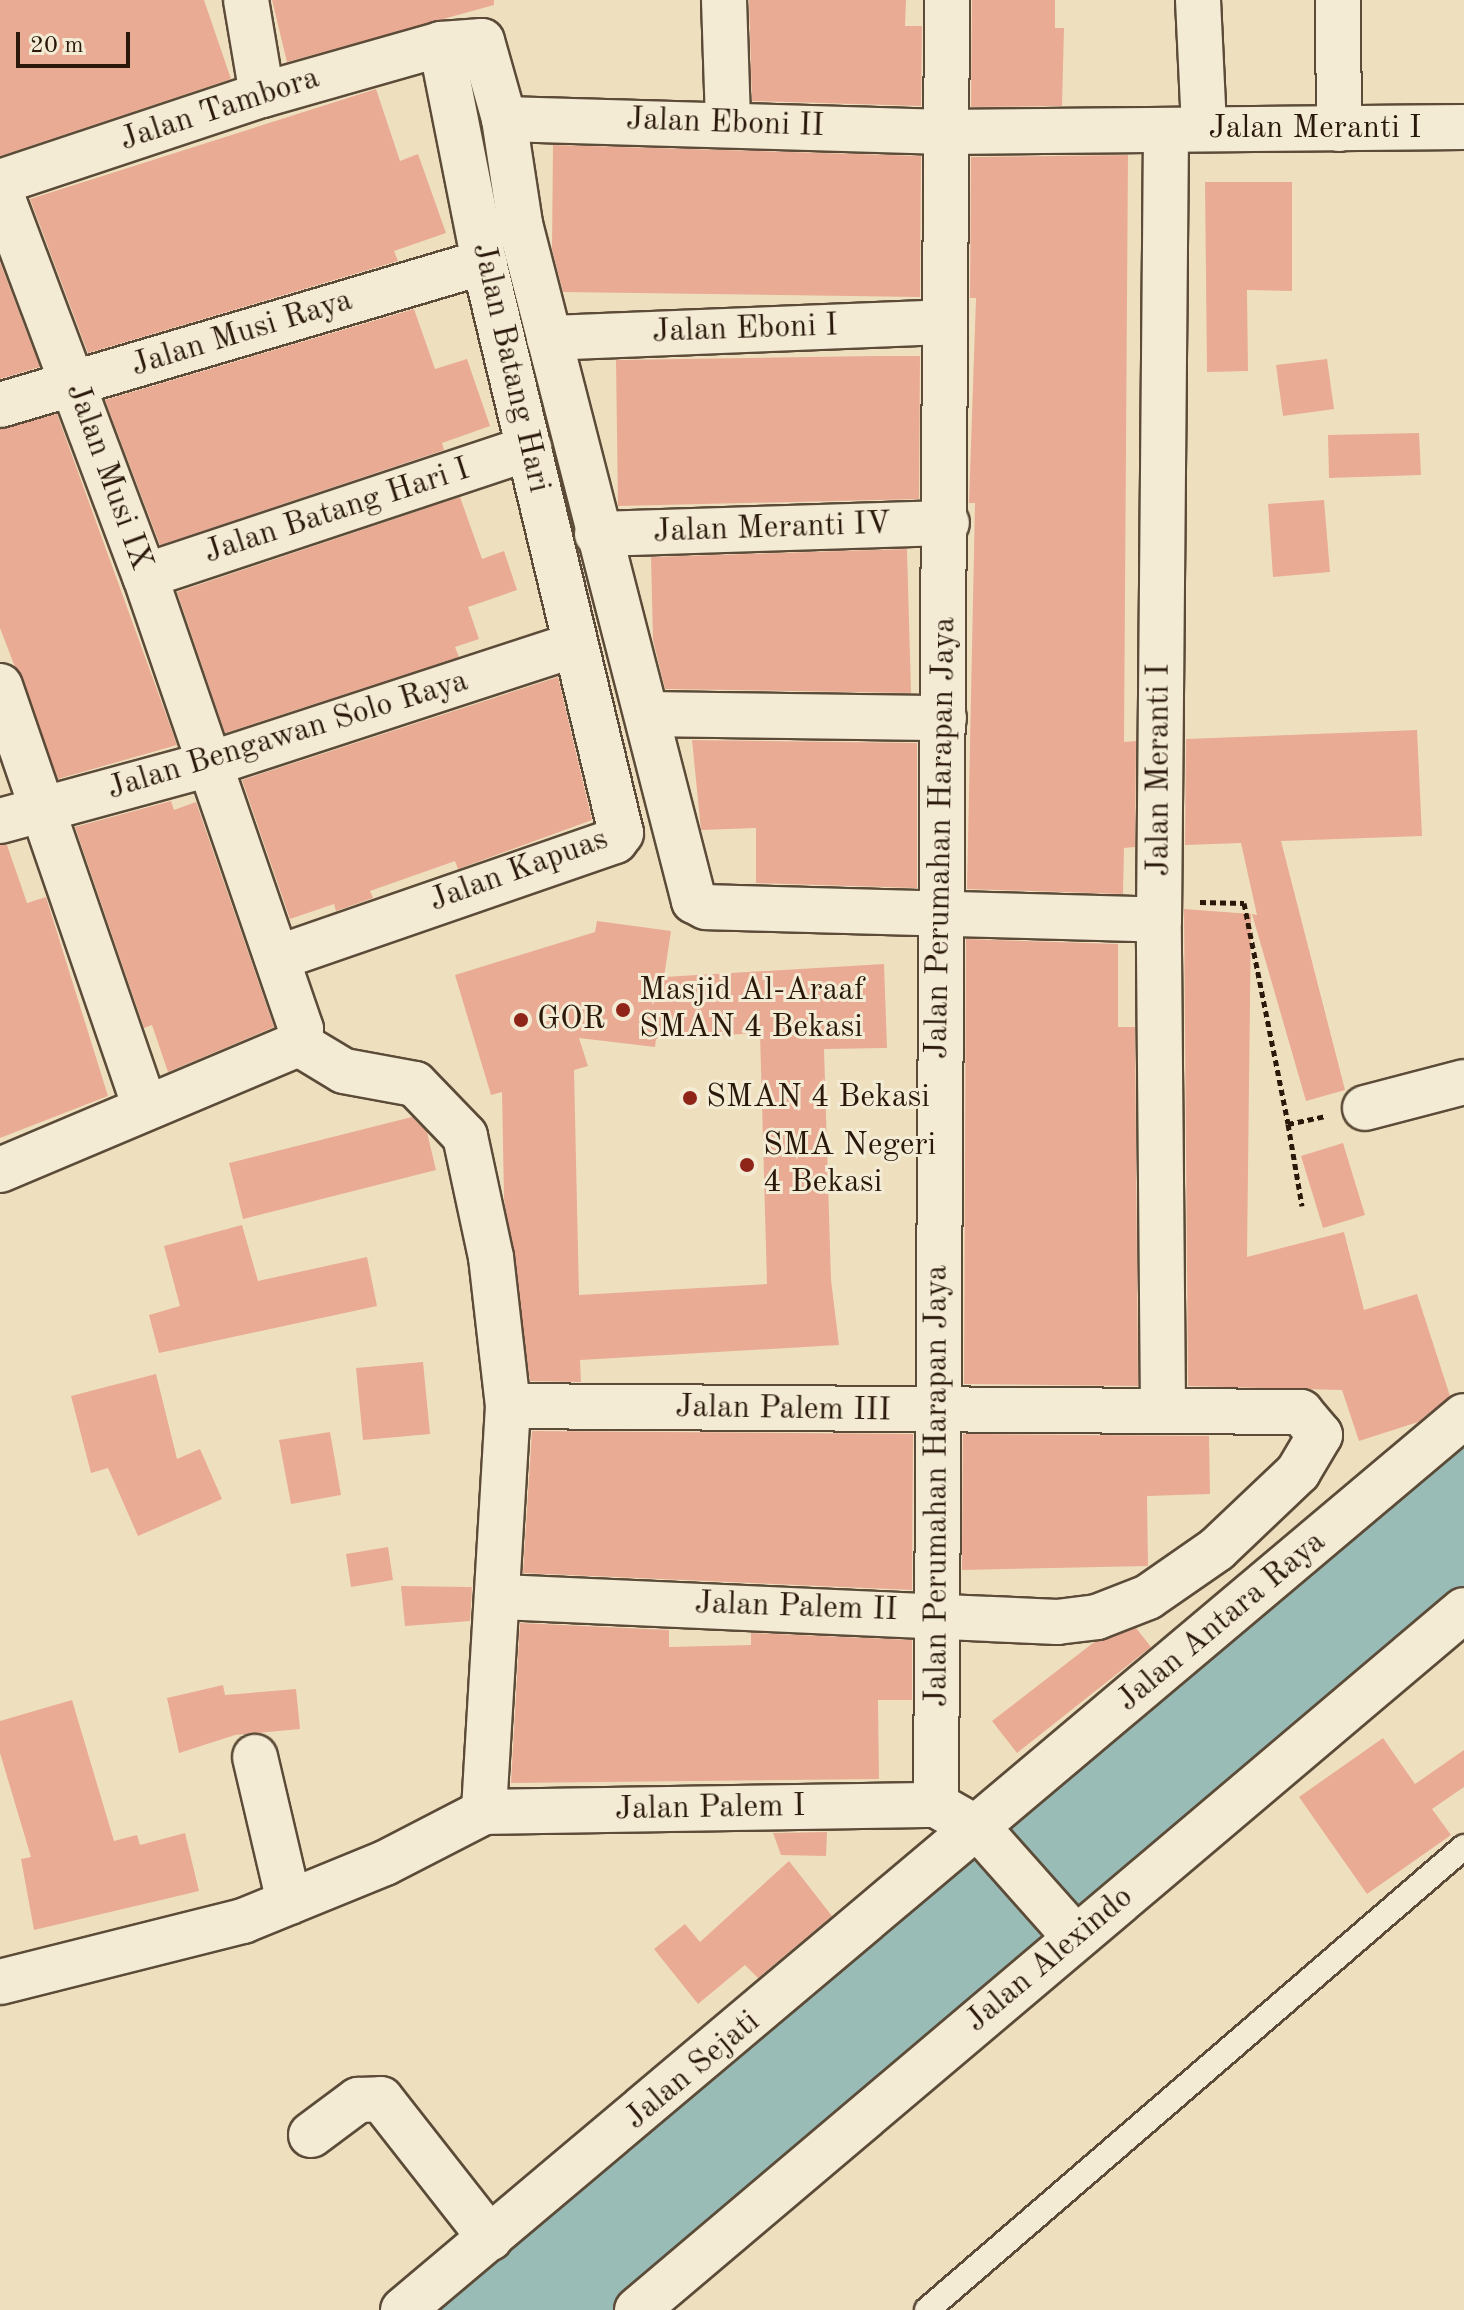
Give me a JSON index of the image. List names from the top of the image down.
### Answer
{
  "streets": {
    "street": [
      "Jalan Tambora",
      "Jalan Eboni II",
      "Jalan Meranti I",
      "Jalan Eboni I",
      "Jalan Musi Raya",
      "Jalan Batang Hari",
      "Jalan Musi IX",
      "Jalan Batang Hari I",
      "Jalan Meranti IV",
      "Jalan Bengawan Solo Raya",
      "Jalan Perumahan Harapan Jaya",
      "Jalan Kapuas",
      "Jalan Palem III",
      "Jalan Palem II",
      "Jalan Antara Raya",
      "Jalan Palem I",
      "Jalan Alexindo",
      "Jalan Sejati"
    ]
  },
  "crossings": [
    ["Jalan Tambora", "Jalan Eboni II"],
    ["Jalan Tambora", "Jalan Batang Hari"],
    ["Jalan Eboni II", "Jalan Meranti I"],
    ["Jalan Eboni II", "Jalan Perumahan Harapan Jaya"],
    ["Jalan Meranti I", "Jalan Perumahan Harapan Jaya"],
    ["Jalan Meranti I", "Jalan Palem III"],
    ["Jalan Eboni I", "Jalan Perumahan Harapan Jaya"],
    ["Jalan Musi Raya", "Jalan Batang Hari"],
    ["Jalan Musi Raya", "Jalan Musi IX"],
    ["Jalan Batang Hari", "Jalan Batang Hari I"],
    ["Jalan Batang Hari", "Jalan Bengawan Solo Raya"],
    ["Jalan Batang Hari", "Jalan Kapuas"],
    ["Jalan Musi IX", "Jalan Batang Hari I"],
    ["Jalan Musi IX", "Jalan Bengawan Solo Raya"],
    ["Jalan Musi IX", "Jalan Kapuas"],
    ["Jalan Meranti IV", "Jalan Perumahan Harapan Jaya"],
    ["Jalan Perumahan Harapan Jaya", "Jalan Palem III"],
    ["Jalan Perumahan Harapan Jaya", "Jalan Palem II"],
    ["Jalan Perumahan Harapan Jaya", "Jalan Palem I"],
    ["Jalan Palem III", "Jalan Palem II"],
    ["Jalan Antara Raya", "Jalan Sejati"]
  ],
  "places": [
    "Masjid Al-Araaf SMAN 4 Bekasi",
    "GOR",
    "SMAN 4 Bekasi",
    "SMA Negeri 4 Bekasi"
  ],
  "scale_bar": "20 m"
}
